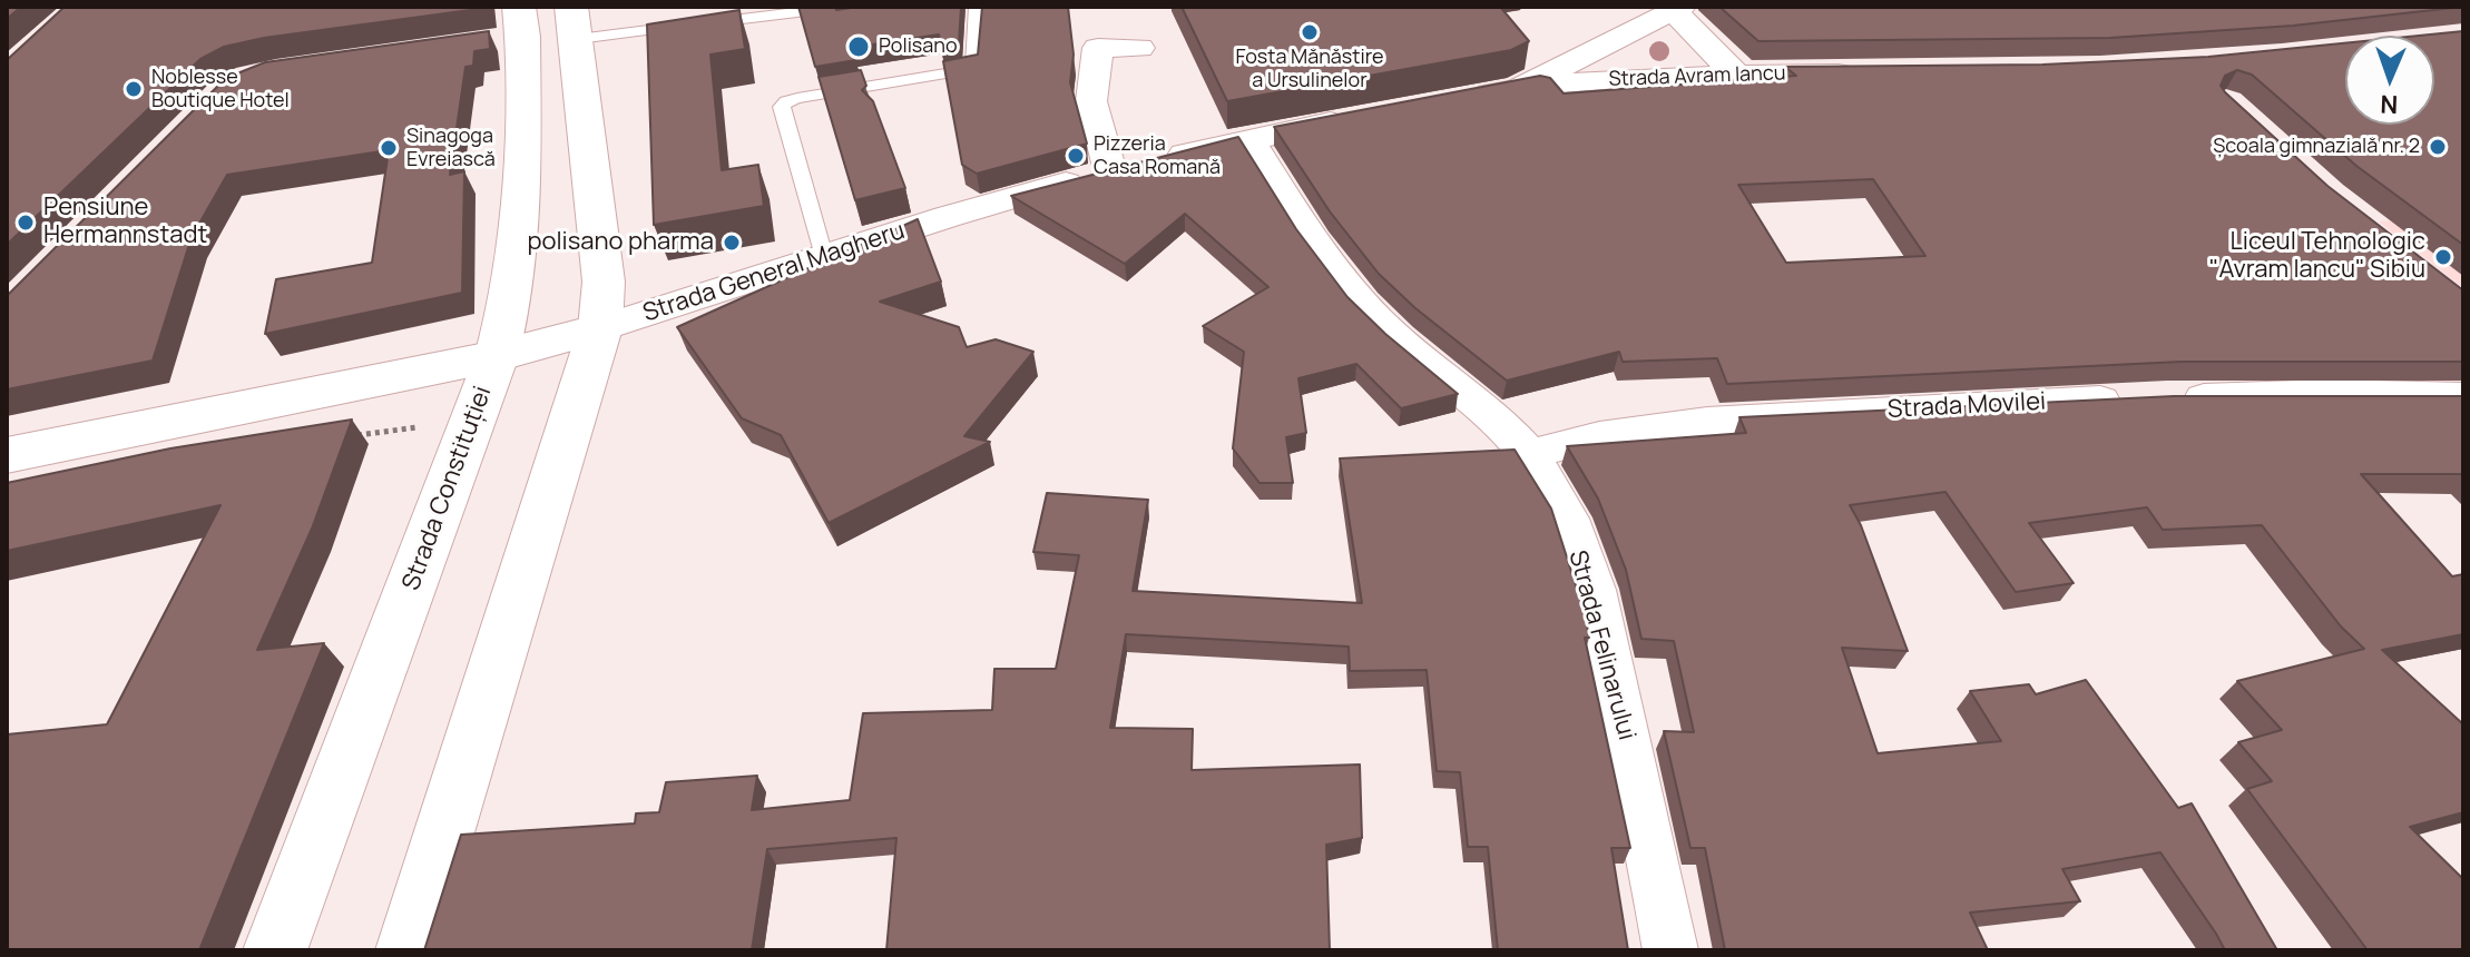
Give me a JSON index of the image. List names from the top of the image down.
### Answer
{
  "streets": {
    "main road": ["Strada General Magheru", "Strada Constituției"],
    "street": ["Strada Avram Iancu", "Strada Movilei", "Strada Felinarului"]
  },
  "crossings": [
    ["Strada General Magheru", "Strada Constituției"],
    ["Strada General Magheru", "Strada Felinarului"],
    ["Strada Movilei", "Strada Felinarului"]
  ],
  "places": [
    "Fosta Mănăstire a Ursulinelor",
    "Polisano",
    "Noblesse Boutique Hotel",
    "Școala gimnazială nr. 2",
    "Sinagoga Evreiască",
    "Pizzeria Casa Romană",
    "Pensiune Hermannstadt",
    "polisano pharma",
    "Liceul Tehnologic \"Avram Iancu\" Sibiu"
  ],
  "north": "bottom"
}
